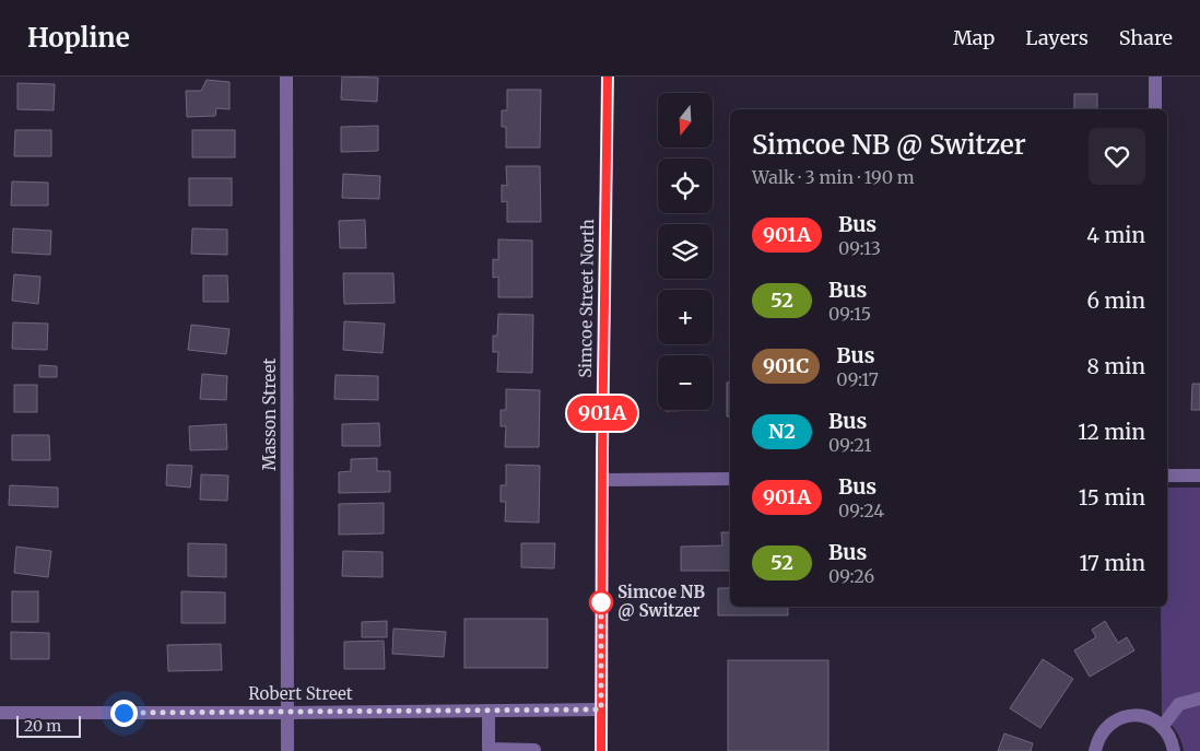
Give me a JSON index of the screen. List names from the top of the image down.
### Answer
{
  "streets": {
    "main road": ["Simcoe Street North"],
    "street": ["Masson Street", "Robert Street"]
  },
  "crossings": [
    ["Simcoe Street North", "Robert Street"],
    ["Masson Street", "Robert Street"]
  ],
  "places": ["Simcoe NB @ Switzer"],
  "lines": ["bus line 901A"],
  "scale_bar": "20 m",
  "north": "bottom",
  "page": {
    "header": "Hopline",
    "nav": ["Map", "Layers", "Share"],
    "on_map": "901A",
    "map_buttons": ["+", "−"],
    "heading": ["Simcoe NB @ Switzer", "Walk · 3 min · 190 m"],
    "list": [
      {
        "mark": "901A",
        "name": "Bus",
        "note": "09:13",
        "value": "4 min"
      },
      {
        "mark": "52",
        "name": "Bus",
        "note": "09:15",
        "value": "6 min"
      },
      {
        "mark": "901C",
        "name": "Bus",
        "note": "09:17",
        "value": "8 min"
      },
      {
        "mark": "N2",
        "name": "Bus",
        "note": "09:21",
        "value": "12 min"
      },
      {
        "mark": "901A",
        "name": "Bus",
        "note": "09:24",
        "value": "15 min"
      },
      {
        "mark": "52",
        "name": "Bus",
        "note": "09:26",
        "value": "17 min"
      }
    ],
    "scale": "20 m"
  }
}
